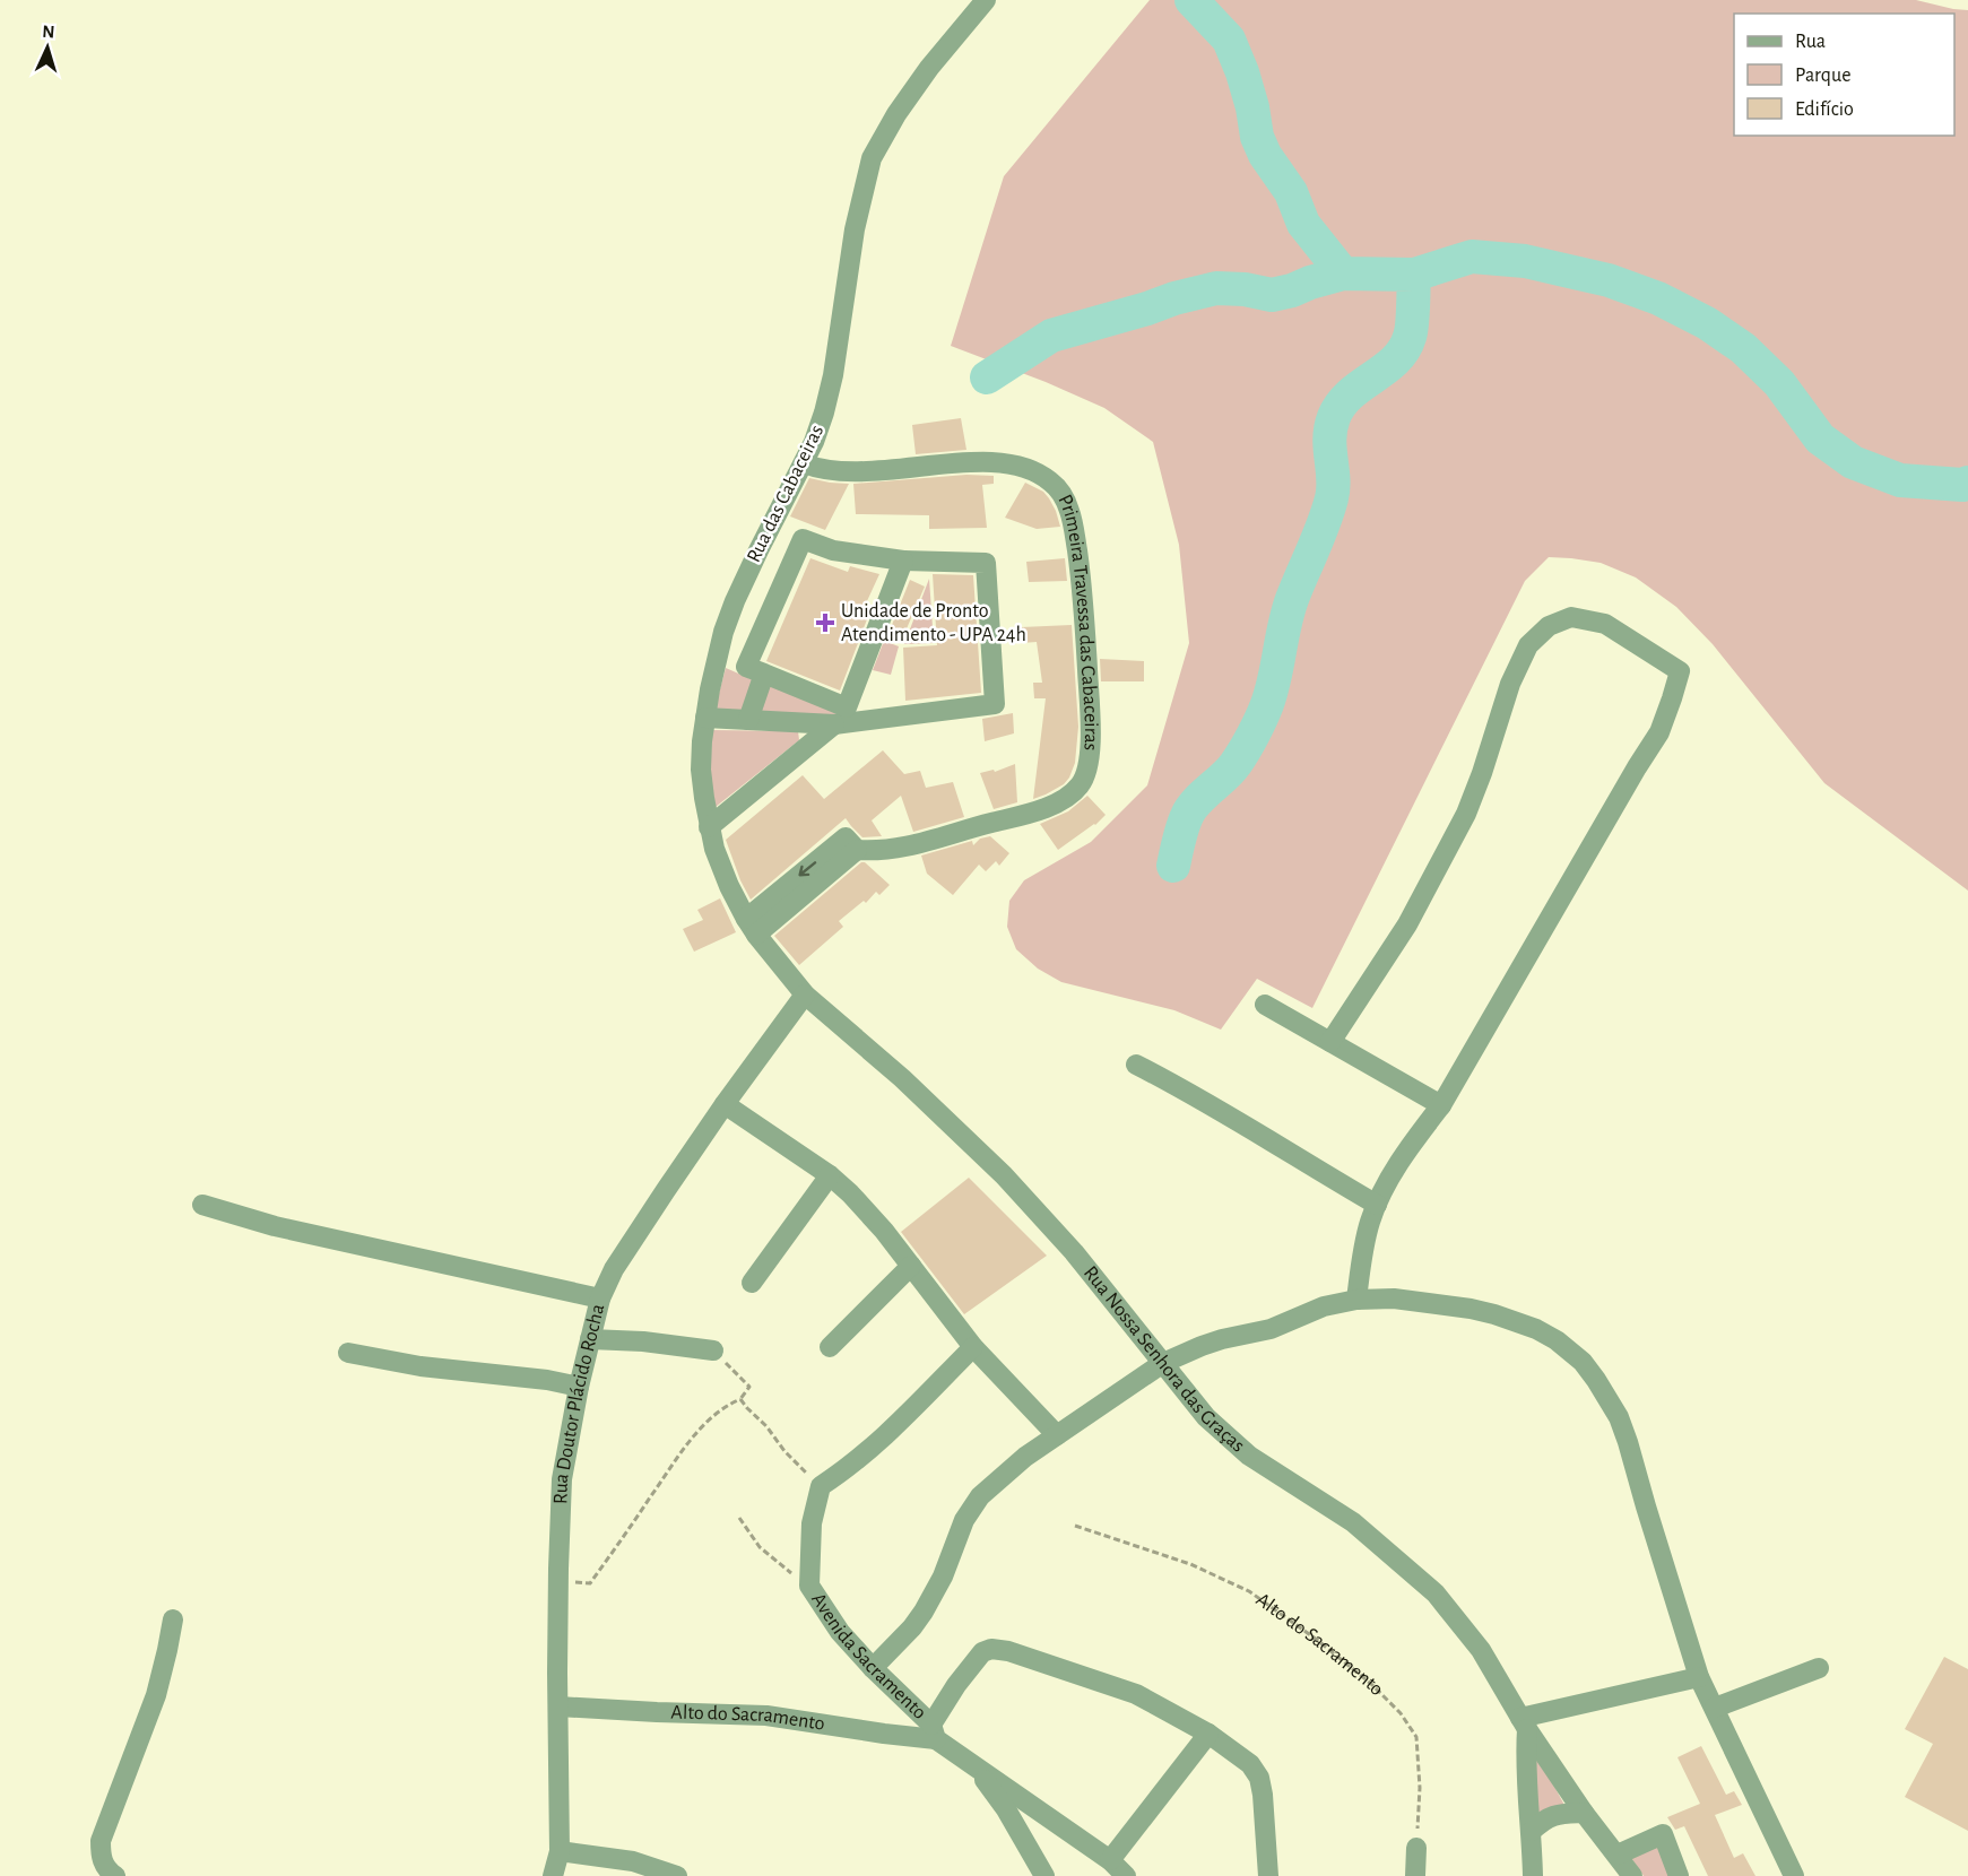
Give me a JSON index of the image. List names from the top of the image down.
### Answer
{
  "streets": {
    "street": [
      "Rua das Cabaceiras",
      "Primeira Travessa das Cabaceiras",
      "Rua Nossa Senhora das Graças",
      "Rua Doutor Plácido Rocha",
      "Alto do Sacramento",
      "Avenida Sacramento"
    ]
  },
  "crossings": [
    ["Rua das Cabaceiras", "Primeira Travessa das Cabaceiras"],
    ["Rua das Cabaceiras", "Rua Nossa Senhora das Graças"],
    ["Rua das Cabaceiras", "Rua Doutor Plácido Rocha"],
    ["Rua Nossa Senhora das Graças", "Rua Doutor Plácido Rocha"],
    ["Rua Doutor Plácido Rocha", "Alto do Sacramento"],
    ["Alto do Sacramento", "Avenida Sacramento"]
  ],
  "places": {
    "health": ["Unidade de Pronto Atendimento - UPA 24h"]
  },
  "legend": ["Rua", "Parque", "Edifício"],
  "north": "top"
}
